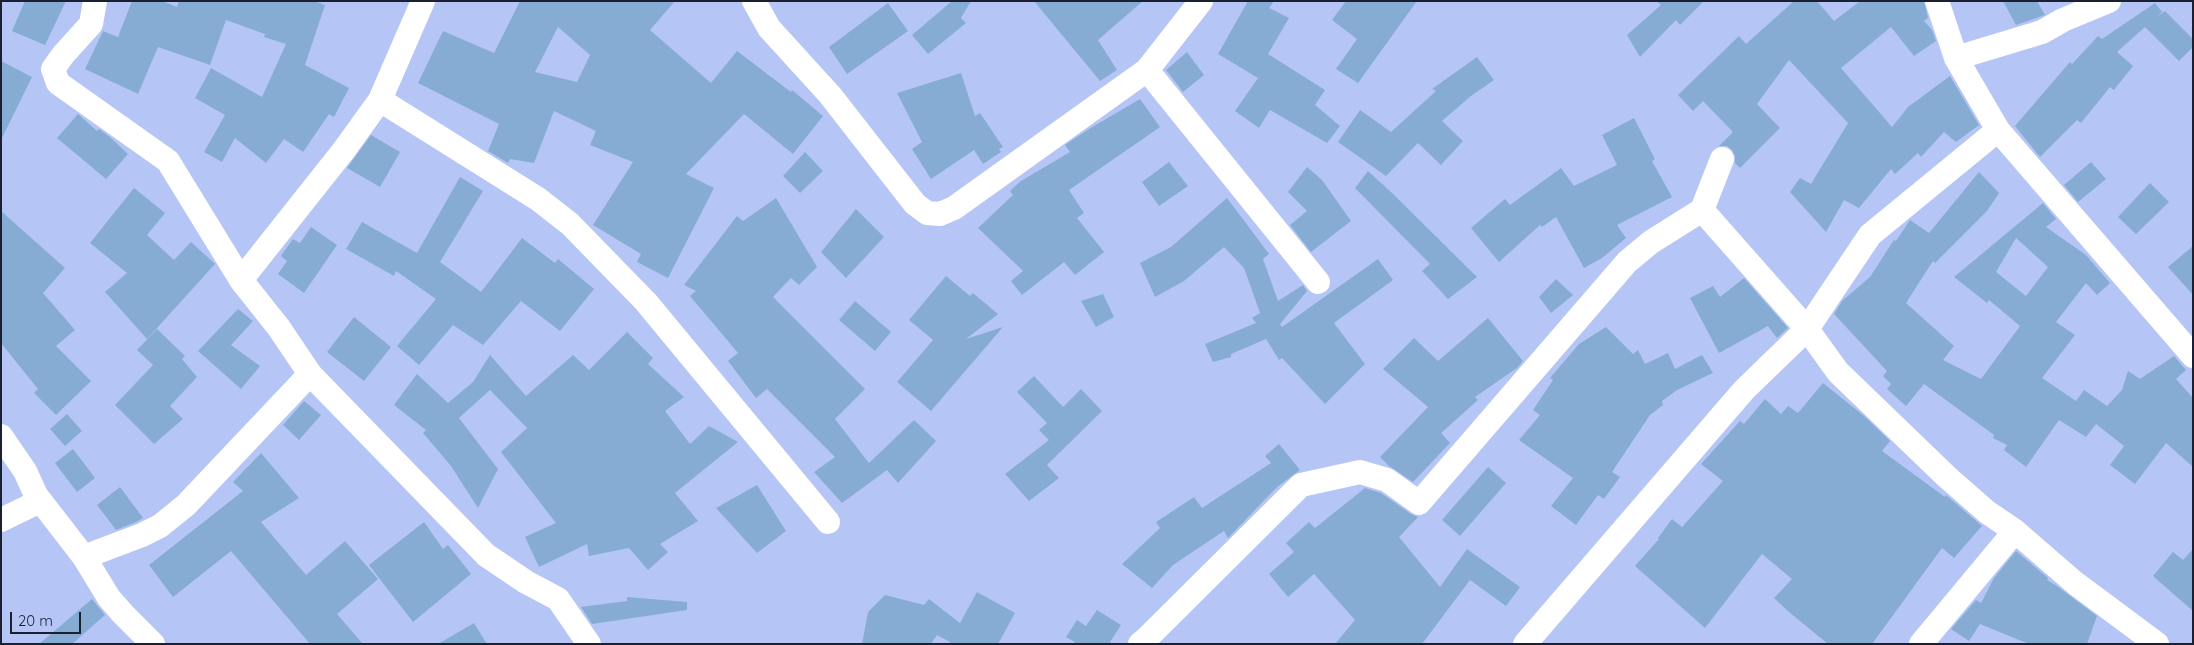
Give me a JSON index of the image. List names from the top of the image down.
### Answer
{
  "scale_bar": "20 m"
}
